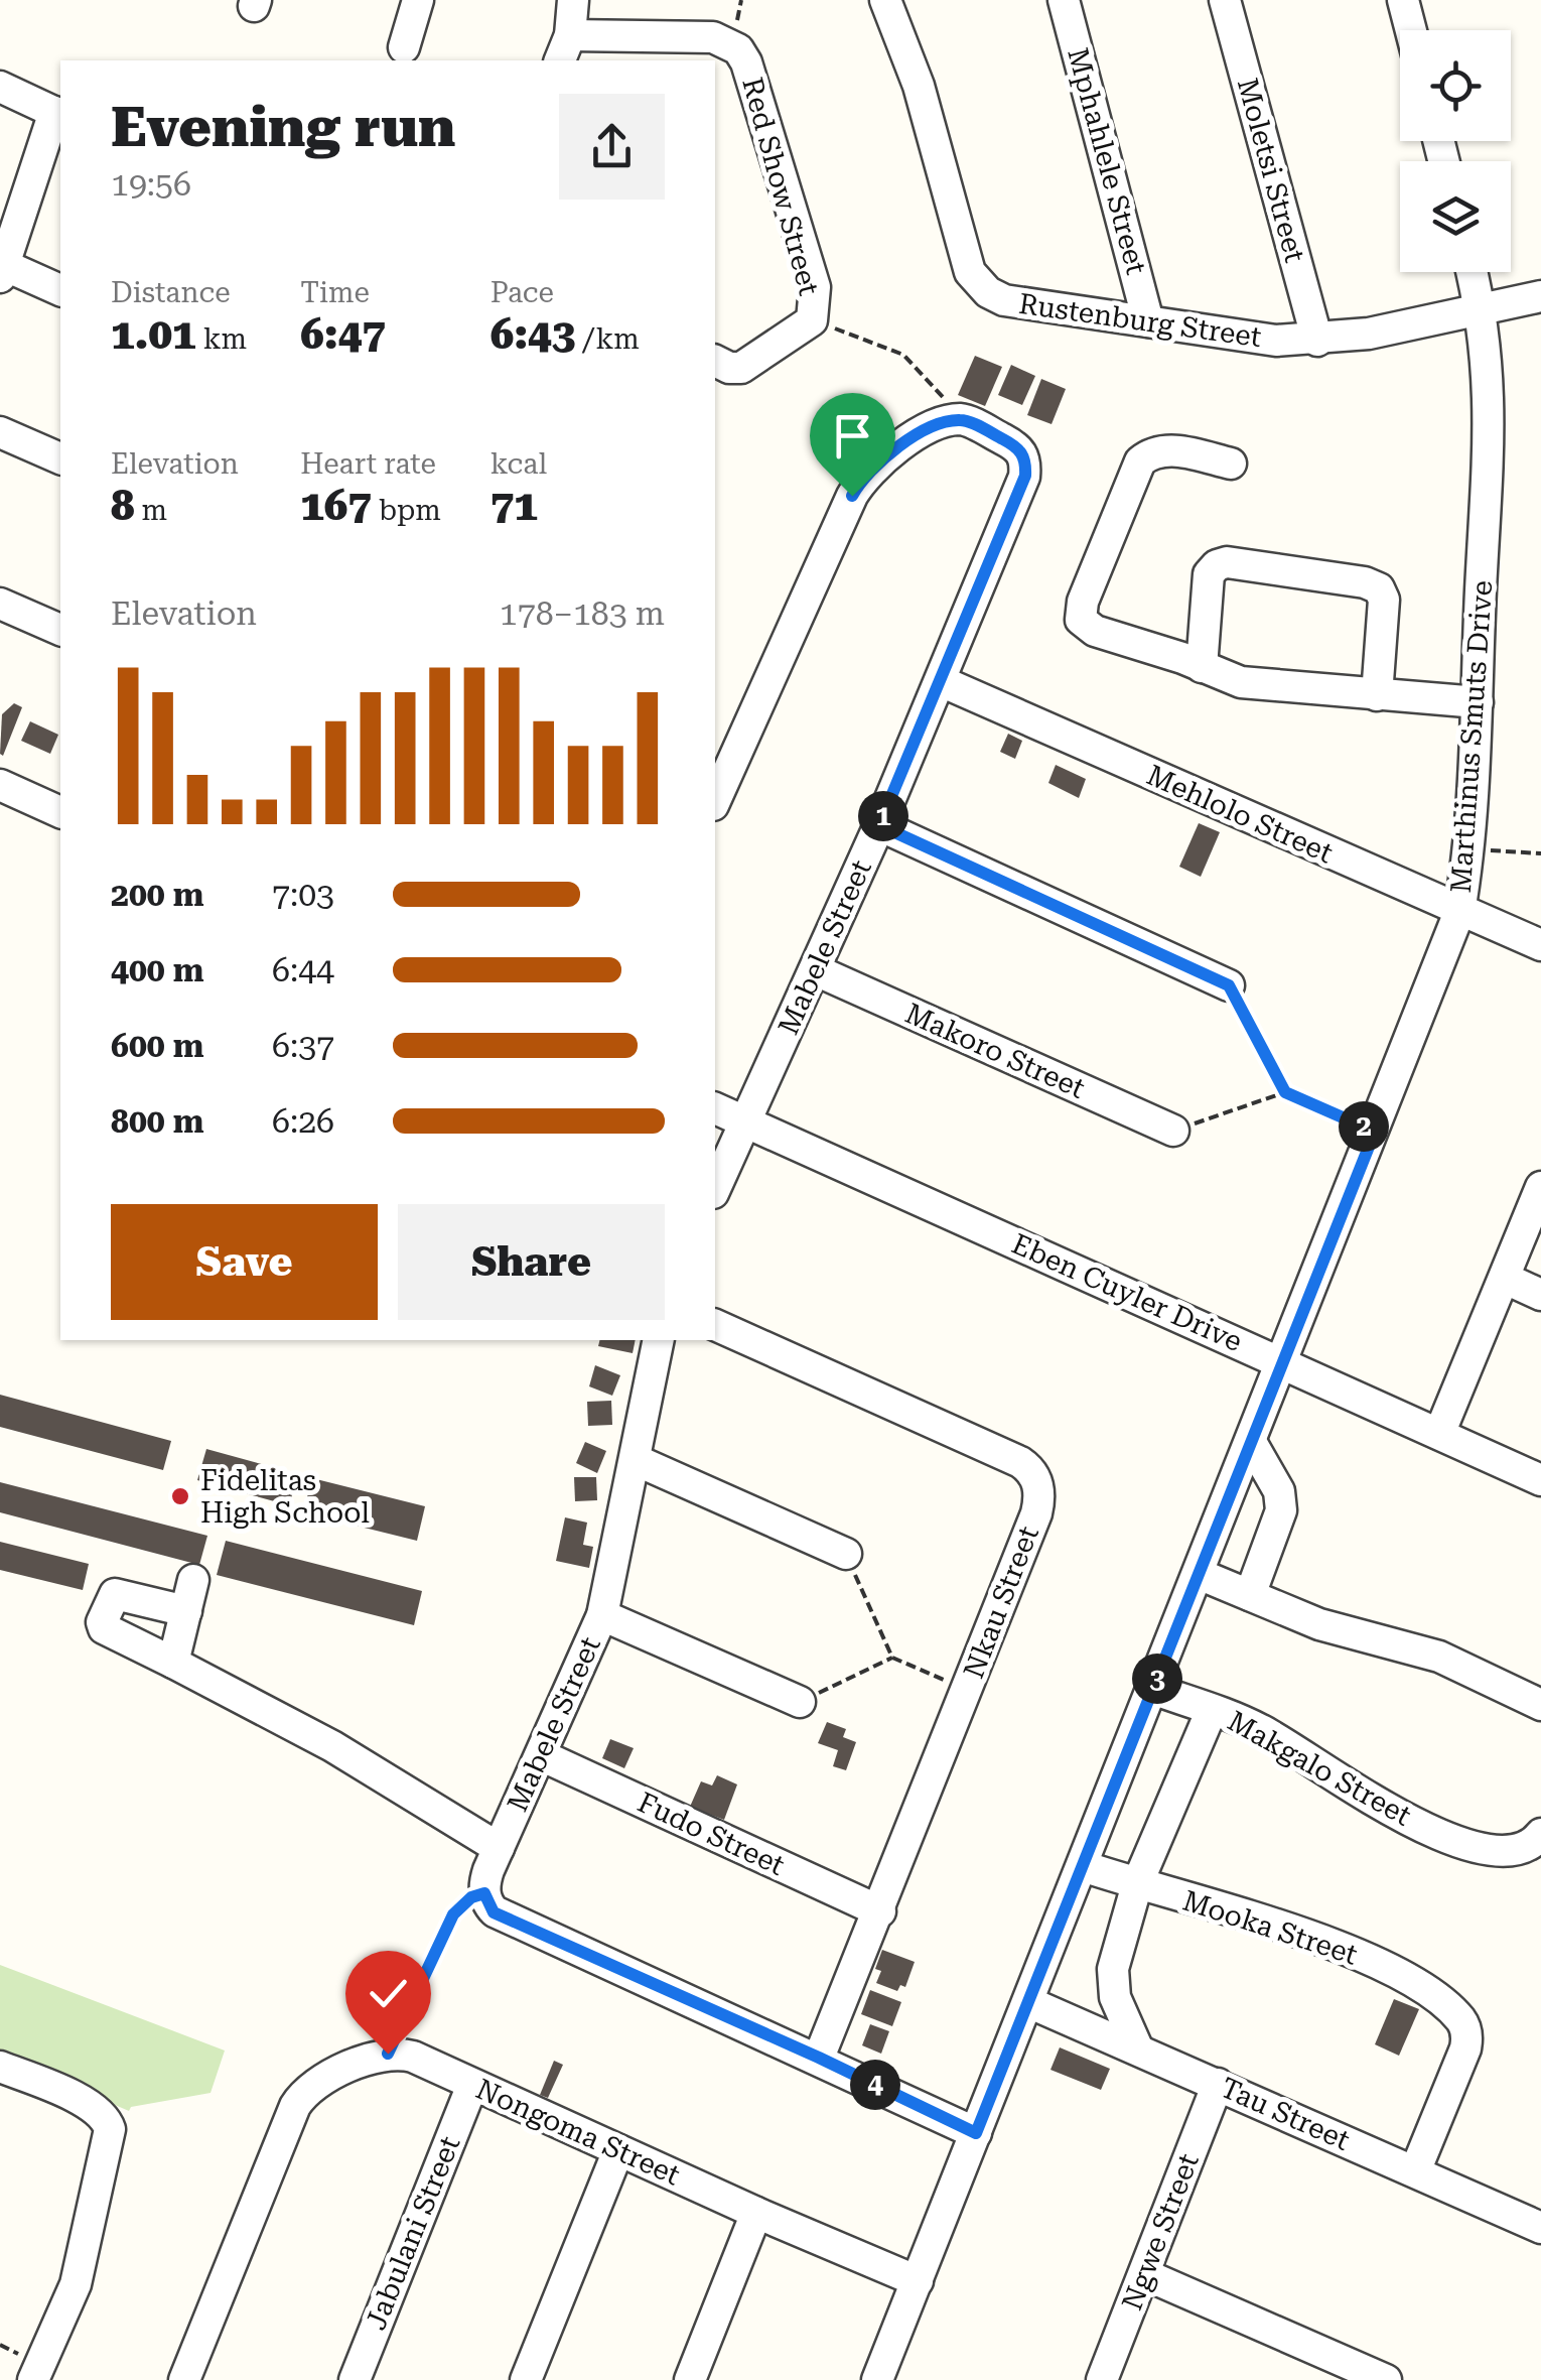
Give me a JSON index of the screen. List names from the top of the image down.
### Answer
{
  "streets": {
    "street": [
      "Mphahlele Street",
      "Moletsi Street",
      "Red Show Street",
      "Rustenburg Street",
      "Marthinus Smuts Drive",
      "Mehlolo Street",
      "Mabele Street",
      "Makoro Street",
      "Eben Cuyler Drive",
      "Nkau Street",
      "Makgalo Street",
      "Fudo Street",
      "Mooka Street",
      "Tau Street",
      "Nongoma Street",
      "Ngwe Street",
      "Jabulani Street"
    ]
  },
  "crossings": [
    ["Mphahlele Street", "Rustenburg Street"],
    ["Moletsi Street", "Rustenburg Street"],
    ["Rustenburg Street", "Marthinus Smuts Drive"],
    ["Marthinus Smuts Drive", "Mehlolo Street"],
    ["Marthinus Smuts Drive", "Eben Cuyler Drive"],
    ["Marthinus Smuts Drive", "Makgalo Street"],
    ["Marthinus Smuts Drive", "Mooka Street"],
    ["Marthinus Smuts Drive", "Tau Street"],
    ["Marthinus Smuts Drive", "Nongoma Street"],
    ["Mehlolo Street", "Mabele Street"],
    ["Mabele Street", "Makoro Street"],
    ["Mabele Street", "Eben Cuyler Drive"],
    ["Mabele Street", "Fudo Street"],
    ["Nkau Street", "Fudo Street"],
    ["Mooka Street", "Tau Street"],
    ["Tau Street", "Ngwe Street"],
    ["Nongoma Street", "Jabulani Street"]
  ],
  "places": ["Fidelitas High School"],
  "page": {
    "heading": ["Evening run", "19:56"],
    "stats": [
      ["Distance", "1.01 km"],
      ["Time", "6:47"],
      ["Pace", "6:43 /km"],
      ["Elevation", "8 m"],
      ["Heart rate", "167 bpm"],
      ["kcal", "71"]
    ],
    "chart": ["Elevation", "178–183 m"],
    "pins": [
      "1",
      "2",
      "3",
      "4"
    ],
    "list": [
      {
        "name": "200 m",
        "note": "7:03"
      },
      {
        "name": "400 m",
        "note": "6:44"
      },
      {
        "name": "600 m",
        "note": "6:37"
      },
      {
        "name": "800 m",
        "note": "6:26"
      }
    ],
    "buttons": ["Save", "Share"]
  }
}
